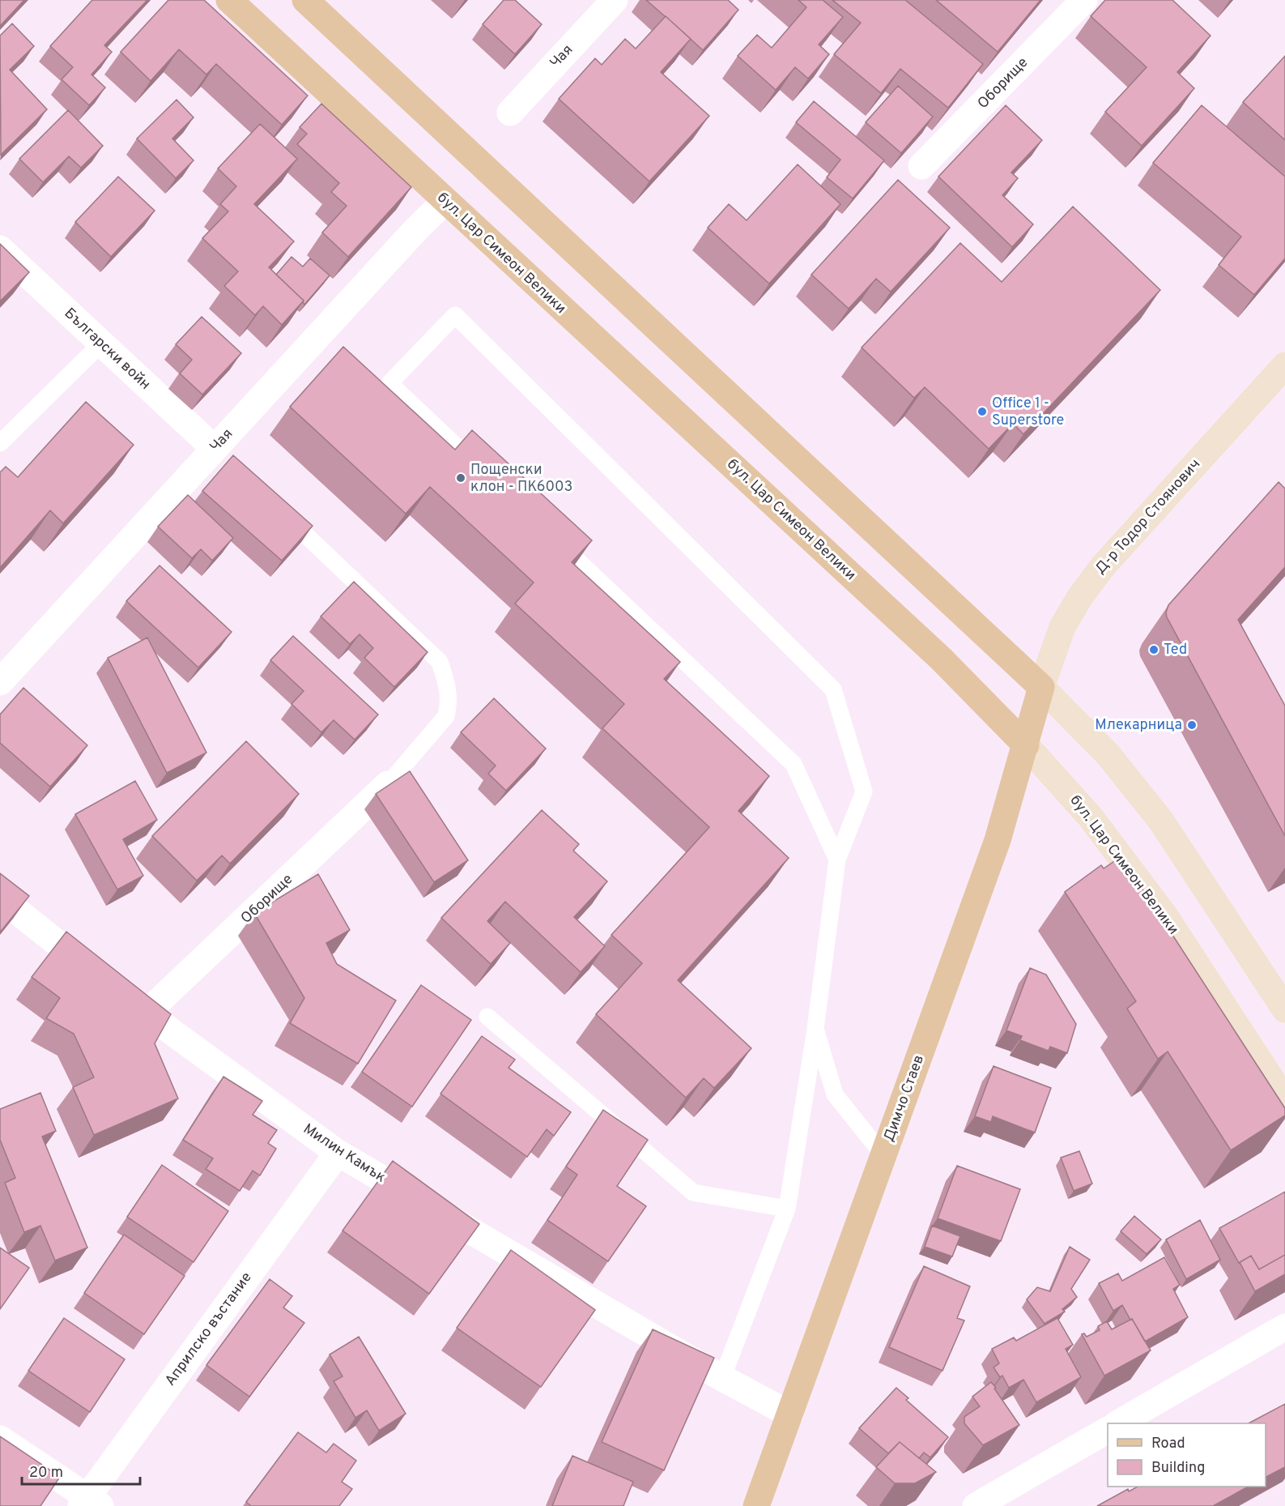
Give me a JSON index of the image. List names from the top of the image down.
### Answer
{
  "streets": {
    "main road": ["бул. Цар Симеон Велики", "Димчо Стаев"],
    "street": [
      "Чая",
      "Оборище",
      "Български войн",
      "Д-р Тодор Стоянович",
      "Милин Камък",
      "Априлско въстание"
    ]
  },
  "crossings": [
    ["Чая", "бул. Цар Симеон Велики"],
    ["Чая", "Български войн"],
    ["Оборище", "Милин Камък"],
    ["бул. Цар Симеон Велики", "Димчо Стаев"],
    ["Д-р Тодор Стоянович", "Димчо Стаев"],
    ["Димчо Стаев", "Милин Камък"],
    ["Милин Камък", "Априлско въстание"]
  ],
  "places": [
    "Office 1 - Superstore",
    "Пощенски клон - ПК6003",
    "Ted",
    "Млекарница"
  ],
  "legend": ["Road", "Building"],
  "scale_bar": "20 m"
}
